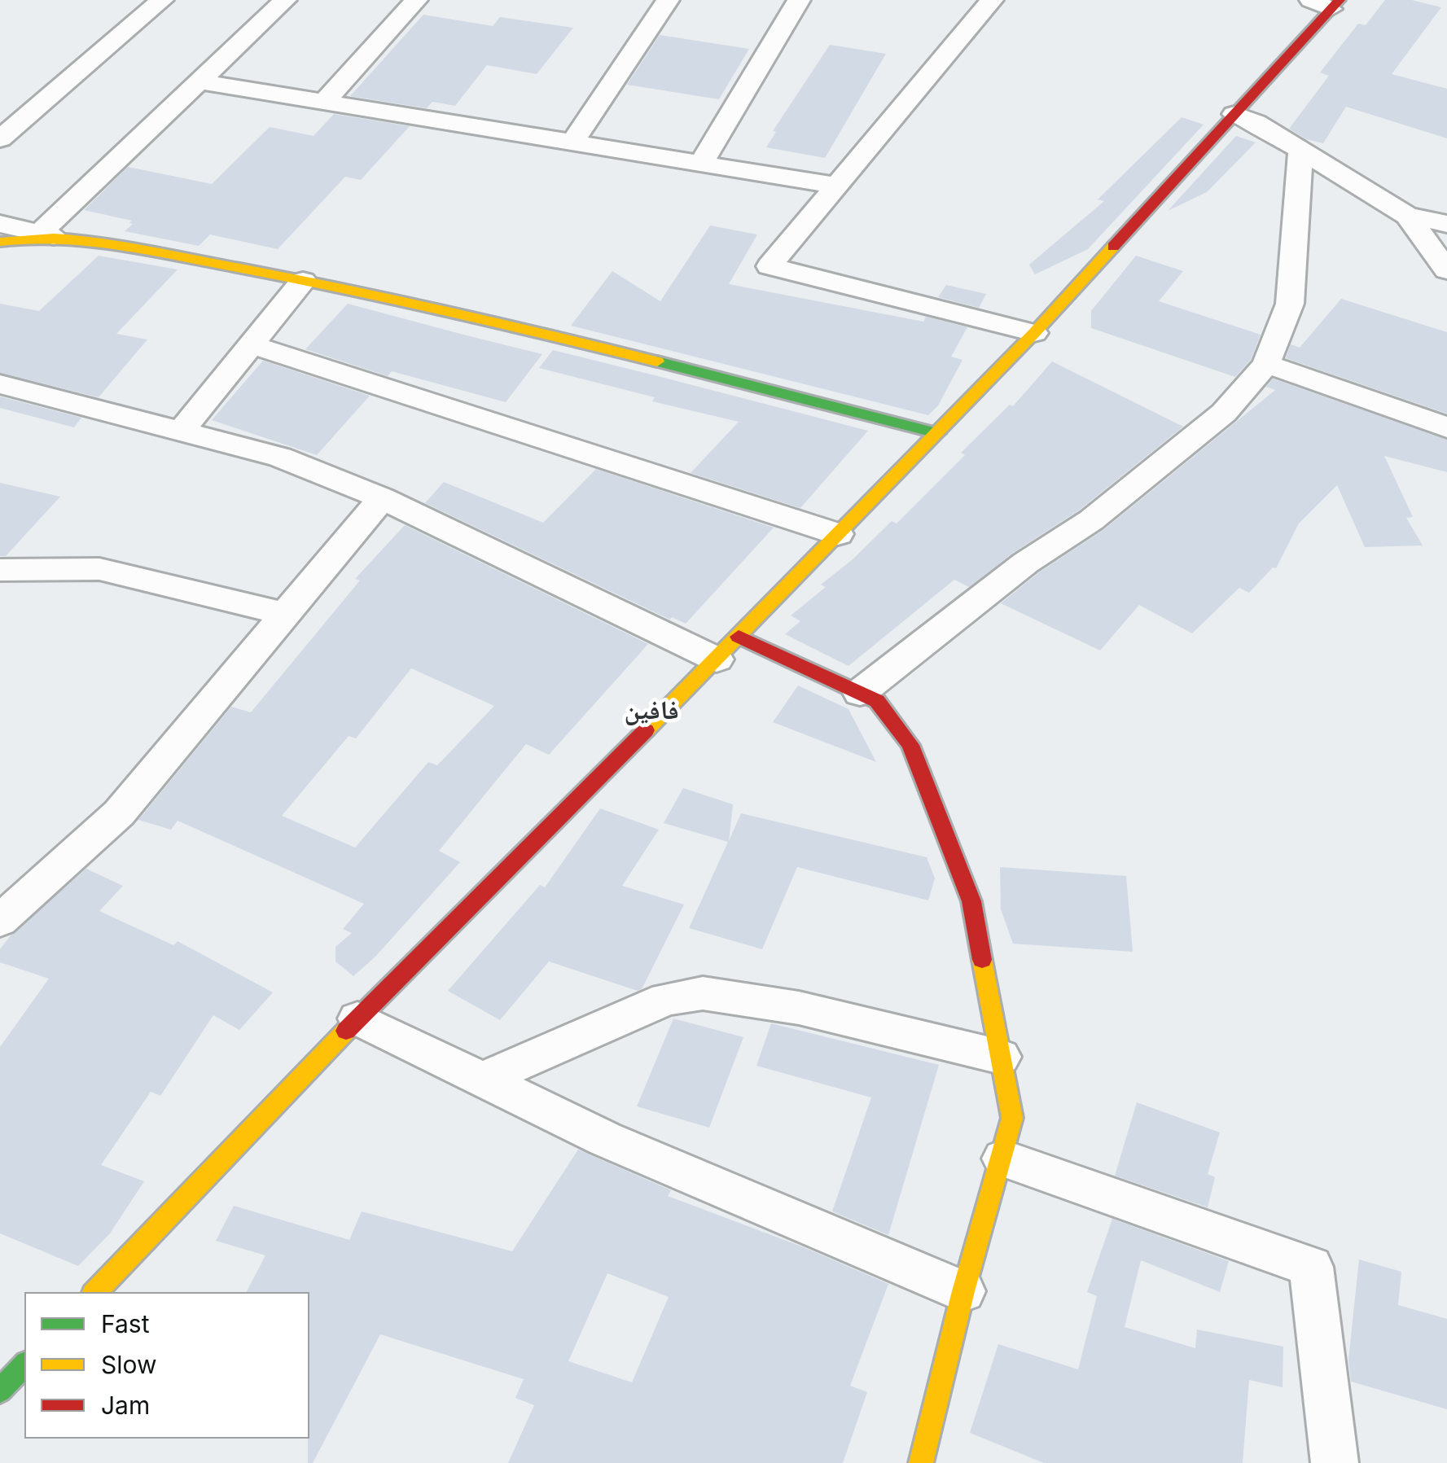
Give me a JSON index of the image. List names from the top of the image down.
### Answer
{
  "districts": ["فافين"],
  "legend": ["Fast", "Slow", "Jam"]
}
